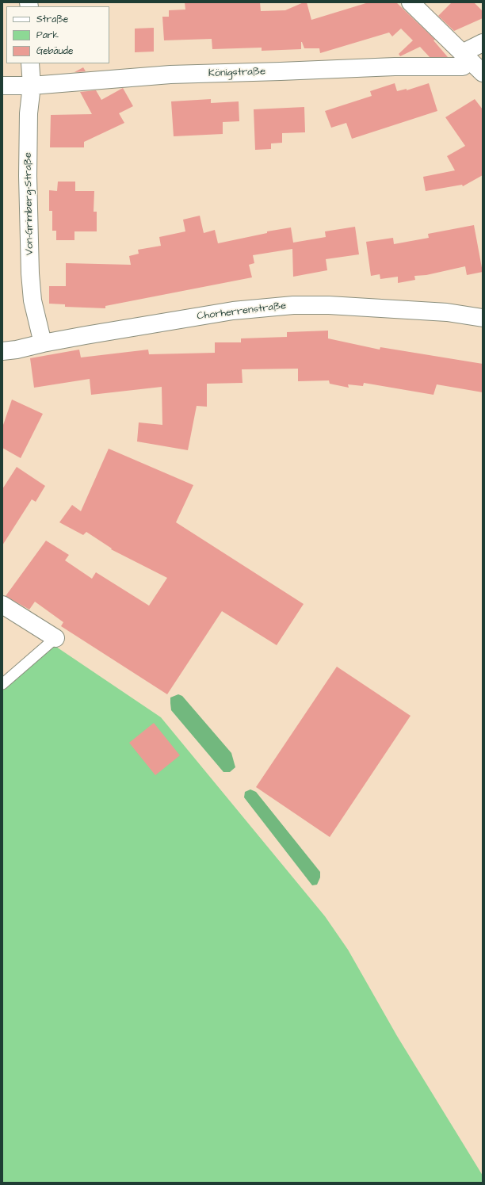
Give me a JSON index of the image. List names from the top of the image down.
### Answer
{
  "streets": {
    "street": ["Königstraße", "Von-Grimberg-Straße", "Chorherrenstraße"]
  },
  "crossings": [
    ["Königstraße", "Von-Grimberg-Straße"],
    ["Von-Grimberg-Straße", "Chorherrenstraße"]
  ],
  "legend": ["Straße", "Park", "Gebäude"]
}
